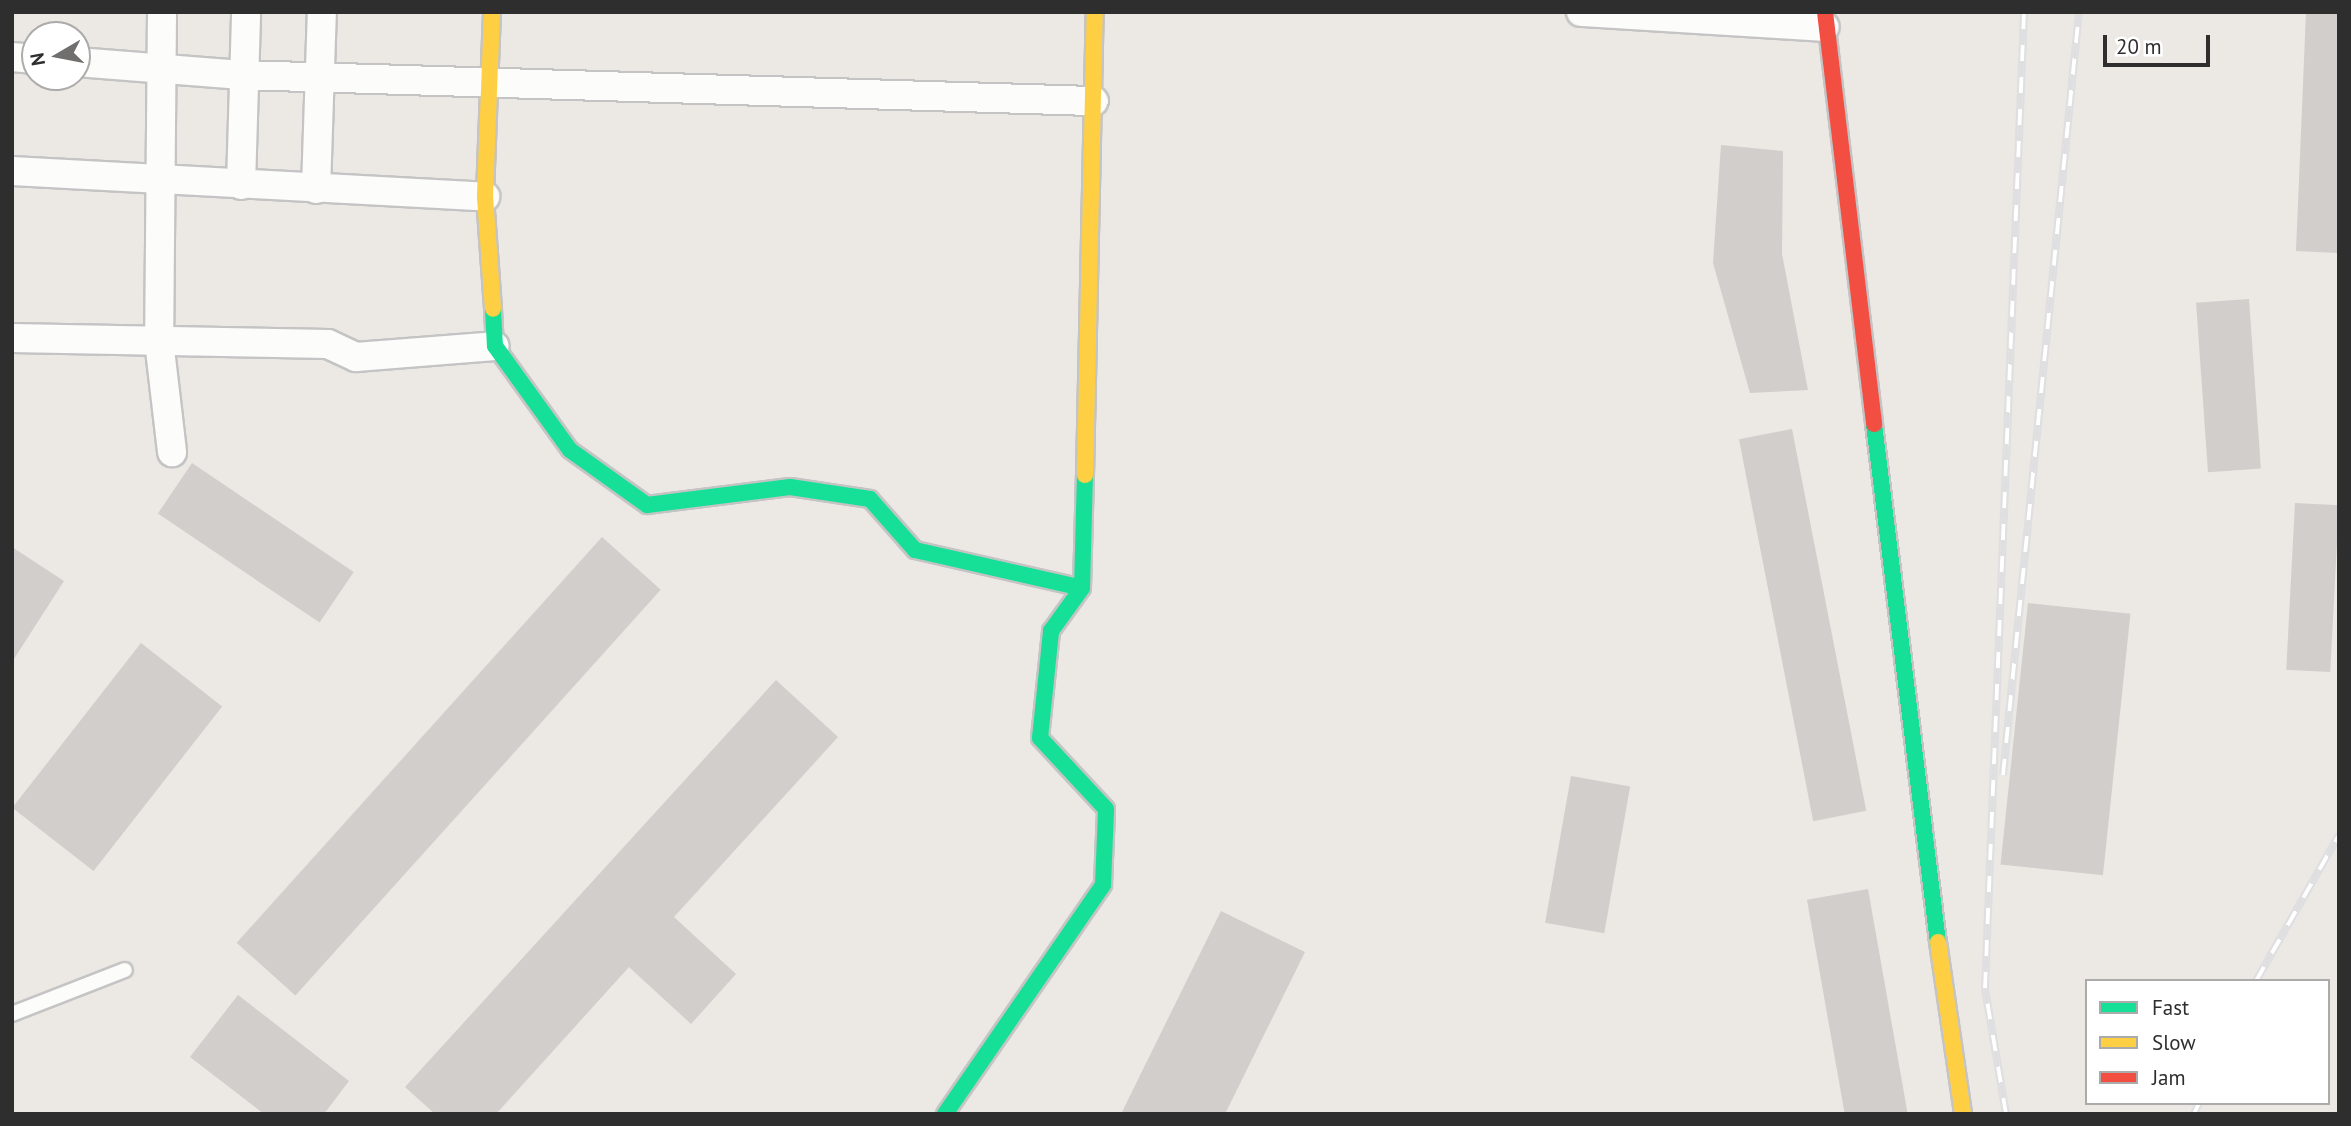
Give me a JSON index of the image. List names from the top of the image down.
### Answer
{
  "legend": ["Fast", "Slow", "Jam"],
  "scale_bar": "20 m",
  "north": "left"
}
